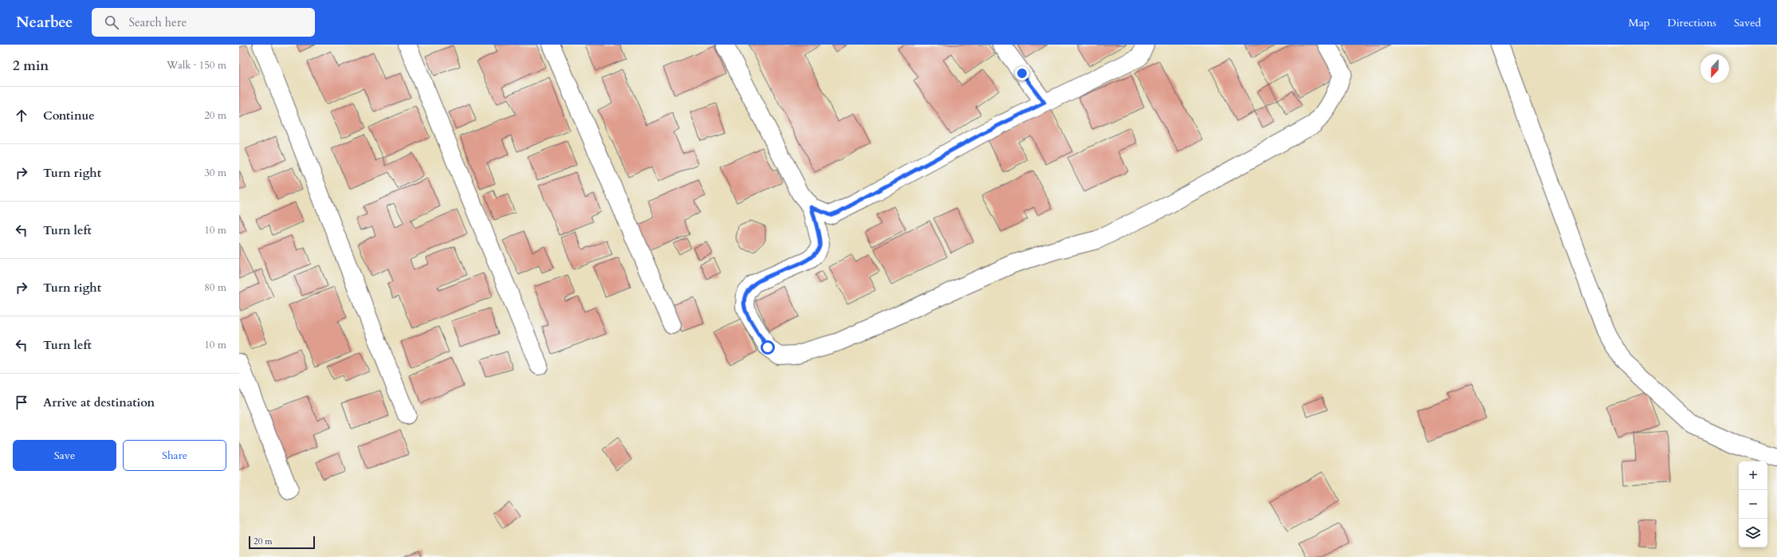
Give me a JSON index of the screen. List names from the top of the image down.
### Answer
{
  "scale_bar": "20 m",
  "north": "bottom",
  "page": {
    "header": "Nearbee",
    "search": "Search here",
    "nav": ["Map", "Directions", "Saved"],
    "heading": ["2 min", "Walk · 150 m"],
    "list": [
      ["Continue", "20 m"],
      ["Turn right", "30 m"],
      ["Turn left", "10 m"],
      ["Turn right", "80 m"],
      ["Turn left", "10 m"],
      "Arrive at destination"
    ],
    "buttons": ["Save", "Share"],
    "map_buttons": ["+", "−"],
    "scale": "20 m"
  }
}
